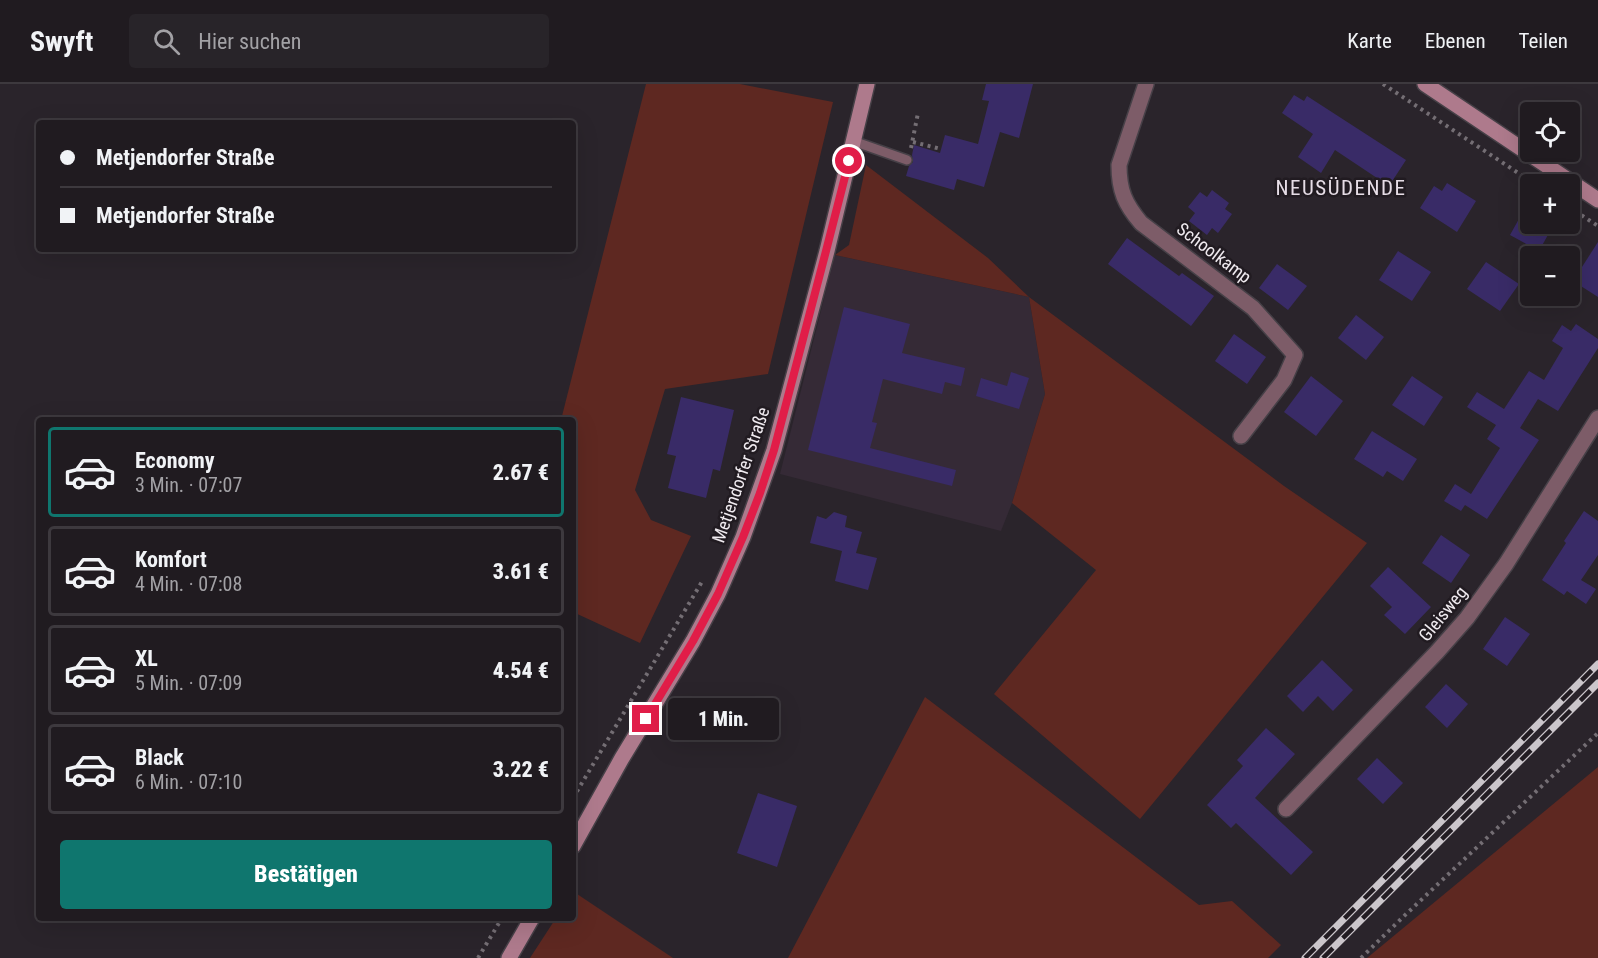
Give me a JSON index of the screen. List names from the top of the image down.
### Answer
{
  "streets": {
    "street": ["Schoolkamp", "Metjendorfer Straße", "Gleisweg"]
  },
  "districts": ["NEUSÜDENDE"],
  "page": {
    "header": "Swyft",
    "search": "Hier suchen",
    "nav": ["Karte", "Ebenen", "Teilen"],
    "map_buttons": ["+", "−"],
    "banner": ["Metjendorfer Straße", "Metjendorfer Straße"],
    "list": [
      {
        "name": "Economy",
        "note": "3 Min. · 07:07",
        "value": "2.67 €"
      },
      {
        "name": "Komfort",
        "note": "4 Min. · 07:08",
        "value": "3.61 €"
      },
      {
        "name": "XL",
        "note": "5 Min. · 07:09",
        "value": "4.54 €"
      },
      {
        "name": "Black",
        "note": "6 Min. · 07:10",
        "value": "3.22 €"
      }
    ],
    "bubble": "1 Min.",
    "buttons": "Bestätigen"
  }
}
